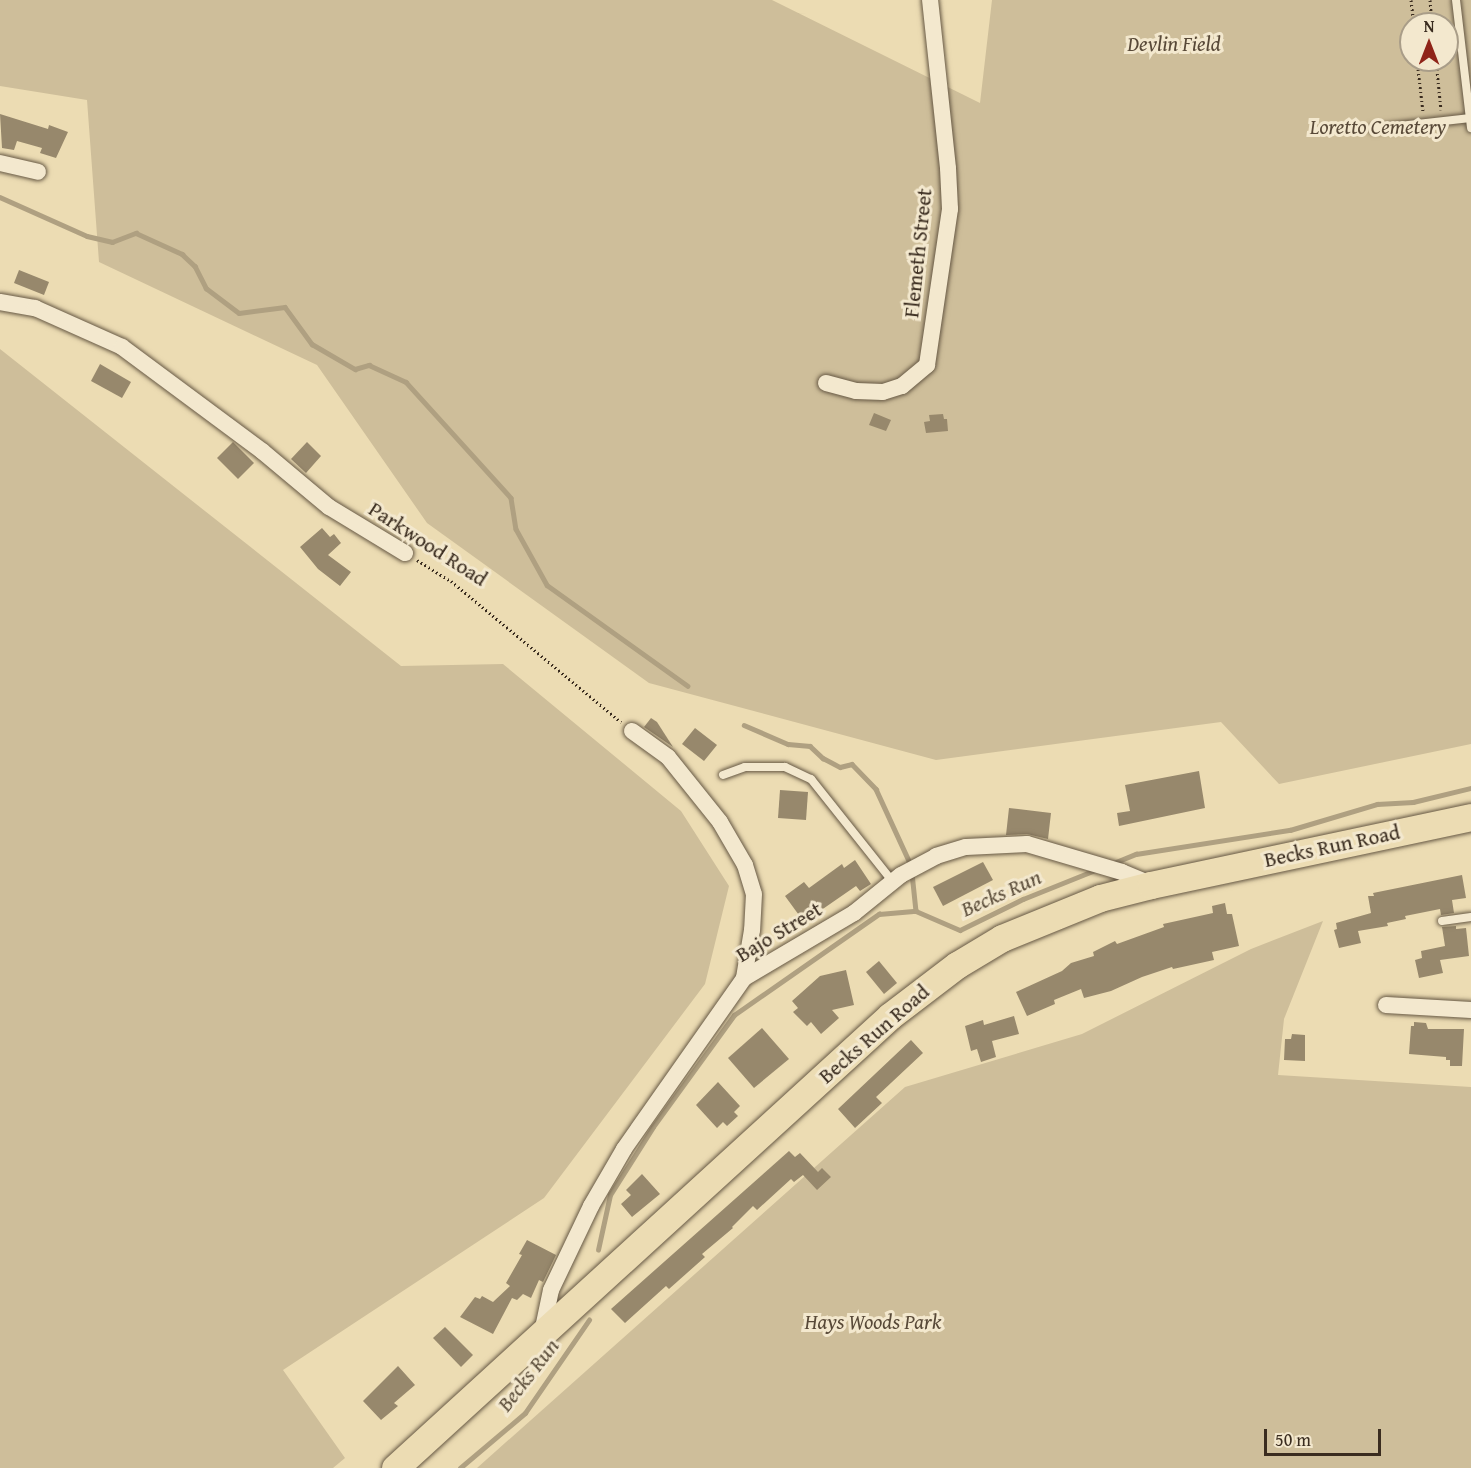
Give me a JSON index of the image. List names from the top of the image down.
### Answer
{
  "streets": {
    "main road": ["Becks Run Road"],
    "street": ["Flemeth Street", "Parkwood Road", "Bajo Street"]
  },
  "crossings": [
    ["Becks Run Road", "Bajo Street"]
  ],
  "water": ["Becks Run"],
  "parks": ["Devlin Field", "Loretto Cemetery", "Hays Woods Park"],
  "scale_bar": "50 m",
  "north": "top"
}
